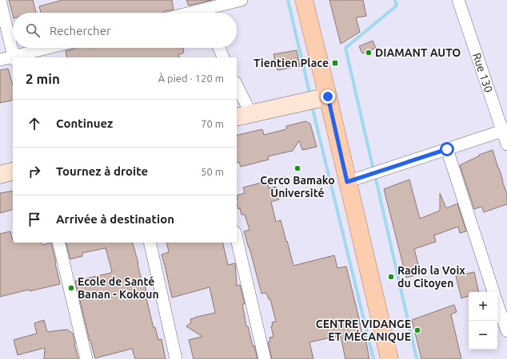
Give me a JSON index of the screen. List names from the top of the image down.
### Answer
{
  "streets": {
    "street": ["Rue 130"]
  },
  "places": {
    "other": [
      "DIAMANT AUTO",
      "Cerco Bamako Université",
      "Radio la Voix du Citoyen",
      "Ecole de Santé Banan - Kokoun",
      "CENTRE VIDANGE ET MÉCANIQUE"
    ],
    "transit": ["Tientien Place"]
  },
  "page": {
    "search": "Rechercher",
    "heading": ["2 min", "À pied · 120 m"],
    "list": [
      ["Continuez", "70 m"],
      ["Tournez à droite", "50 m"],
      "Arrivée à destination"
    ],
    "map_buttons": ["+", "−"]
  }
}
